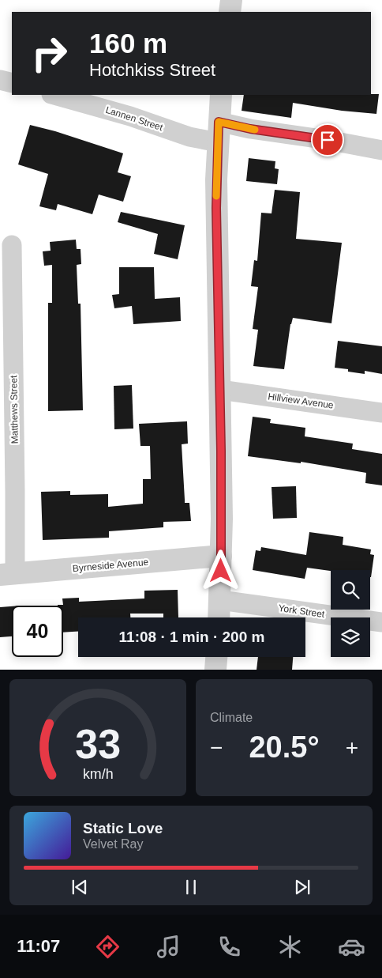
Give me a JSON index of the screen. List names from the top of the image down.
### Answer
{
  "streets": {
    "street": [
      "Lannen Street",
      "Hillview Avenue",
      "Matthews Street",
      "Byrneside Avenue",
      "York Street"
    ]
  },
  "crossings": [
    ["Matthews Street", "Byrneside Avenue"]
  ],
  "page": {
    "turn": ["160 m", "Hotchkiss Street"],
    "limit": "40",
    "trip": "11:08 · 1 min · 200 m",
    "tile": "Climate",
    "heat": ["−", "20.5°", "+"],
    "song": ["Static Love", "Velvet Ray"],
    "tabs": "11:07",
    "gauge": ["33", "km/h"]
  }
}
